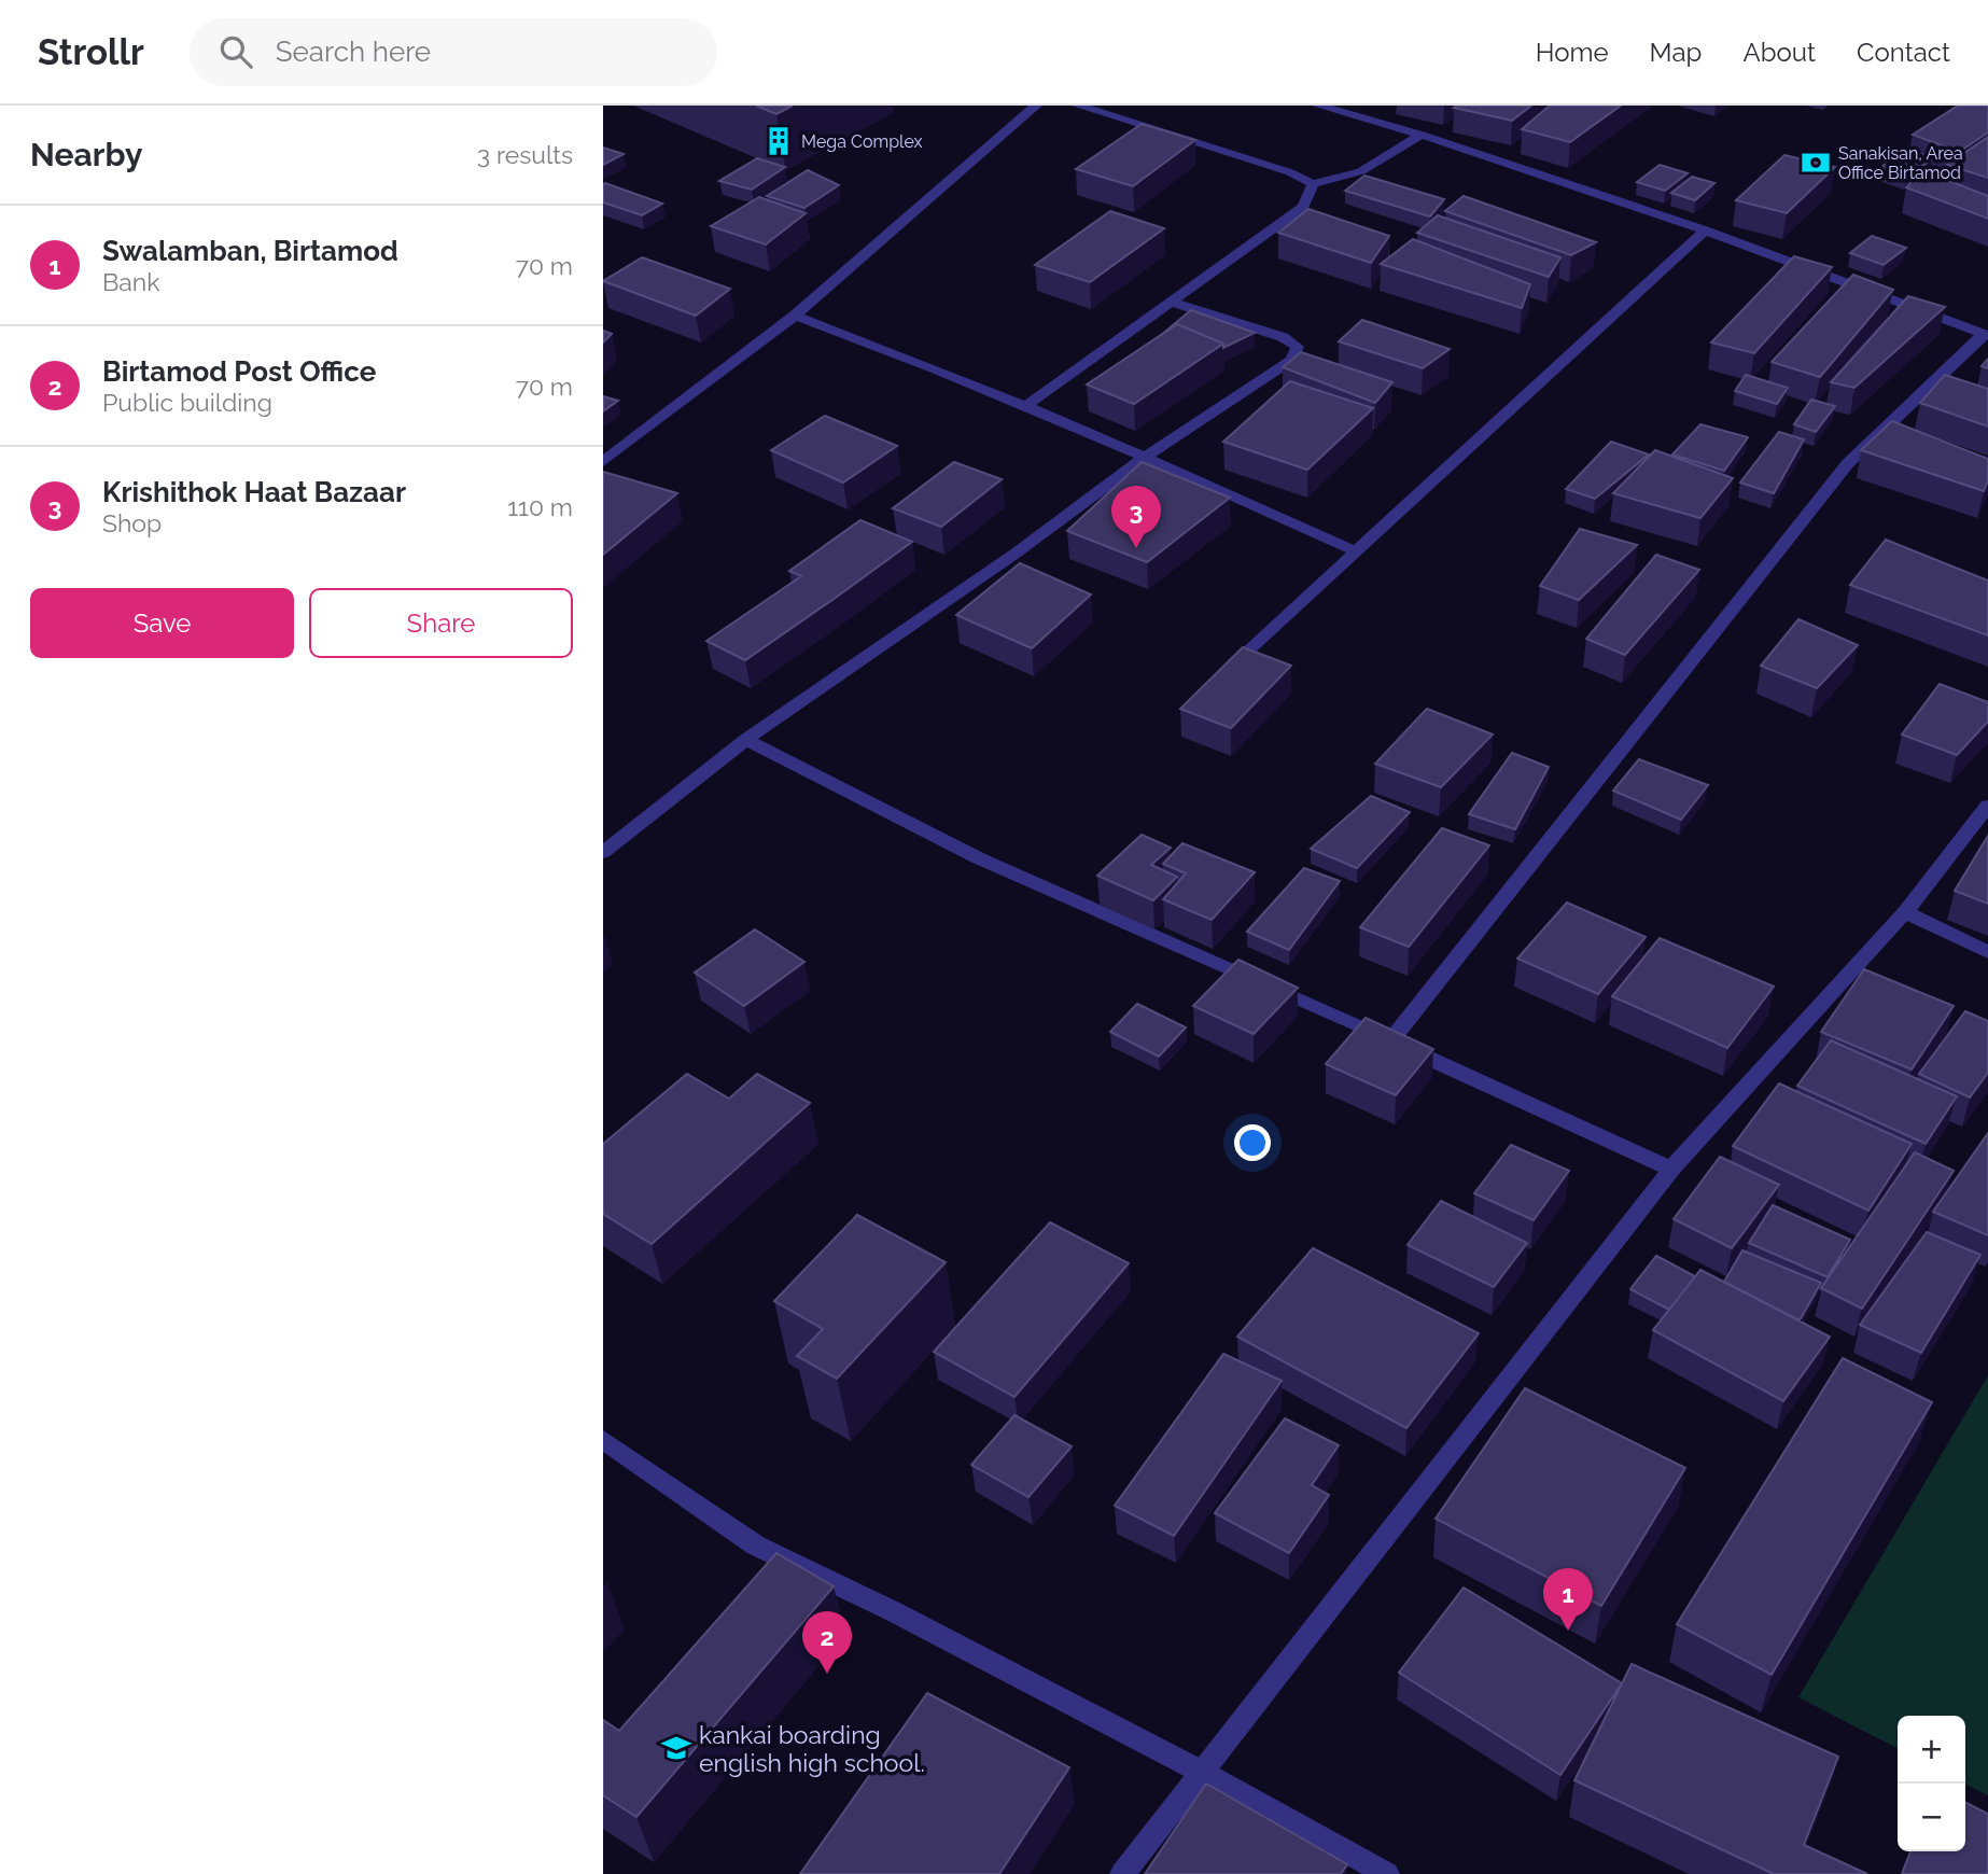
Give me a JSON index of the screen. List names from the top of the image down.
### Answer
{
  "places": {
    "building": ["Mega Complex"],
    "bank": ["Sanakisan, Area Office Birtamod"],
    "school or university": ["kankai boarding english high school."]
  },
  "page": {
    "header": "Strollr",
    "search": "Search here",
    "nav": [
      "Home",
      "Map",
      "About",
      "Contact"
    ],
    "heading": ["Nearby", "3 results"],
    "list": [
      {
        "mark": "1",
        "name": "Swalamban, Birtamod",
        "note": "Bank",
        "value": "70 m"
      },
      {
        "mark": "2",
        "name": "Birtamod Post Office",
        "note": "Public building",
        "value": "70 m"
      },
      {
        "mark": "3",
        "name": "Krishithok Haat Bazaar",
        "note": "Shop",
        "value": "110 m"
      }
    ],
    "pins": ["3", "1", "2"],
    "buttons": ["Save", "Share"],
    "map_buttons": ["+", "−"]
  }
}
